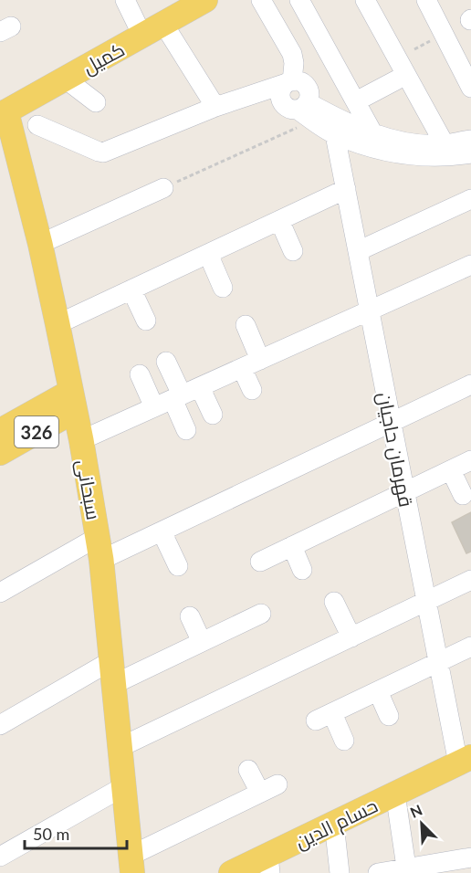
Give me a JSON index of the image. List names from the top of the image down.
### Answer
{
  "streets": {
    "main road": [
      "کمیل",
      "326",
      "سبحانی",
      "حسام الدین"
    ],
    "street": ["قهرمان حاجیان"]
  },
  "crossings": [
    ["کمیل", "سبحانی"],
    ["326", "سبحانی"],
    ["قهرمان حاجیان", "حسام الدین"]
  ],
  "scale_bar": "50 m",
  "north": "top left"
}
